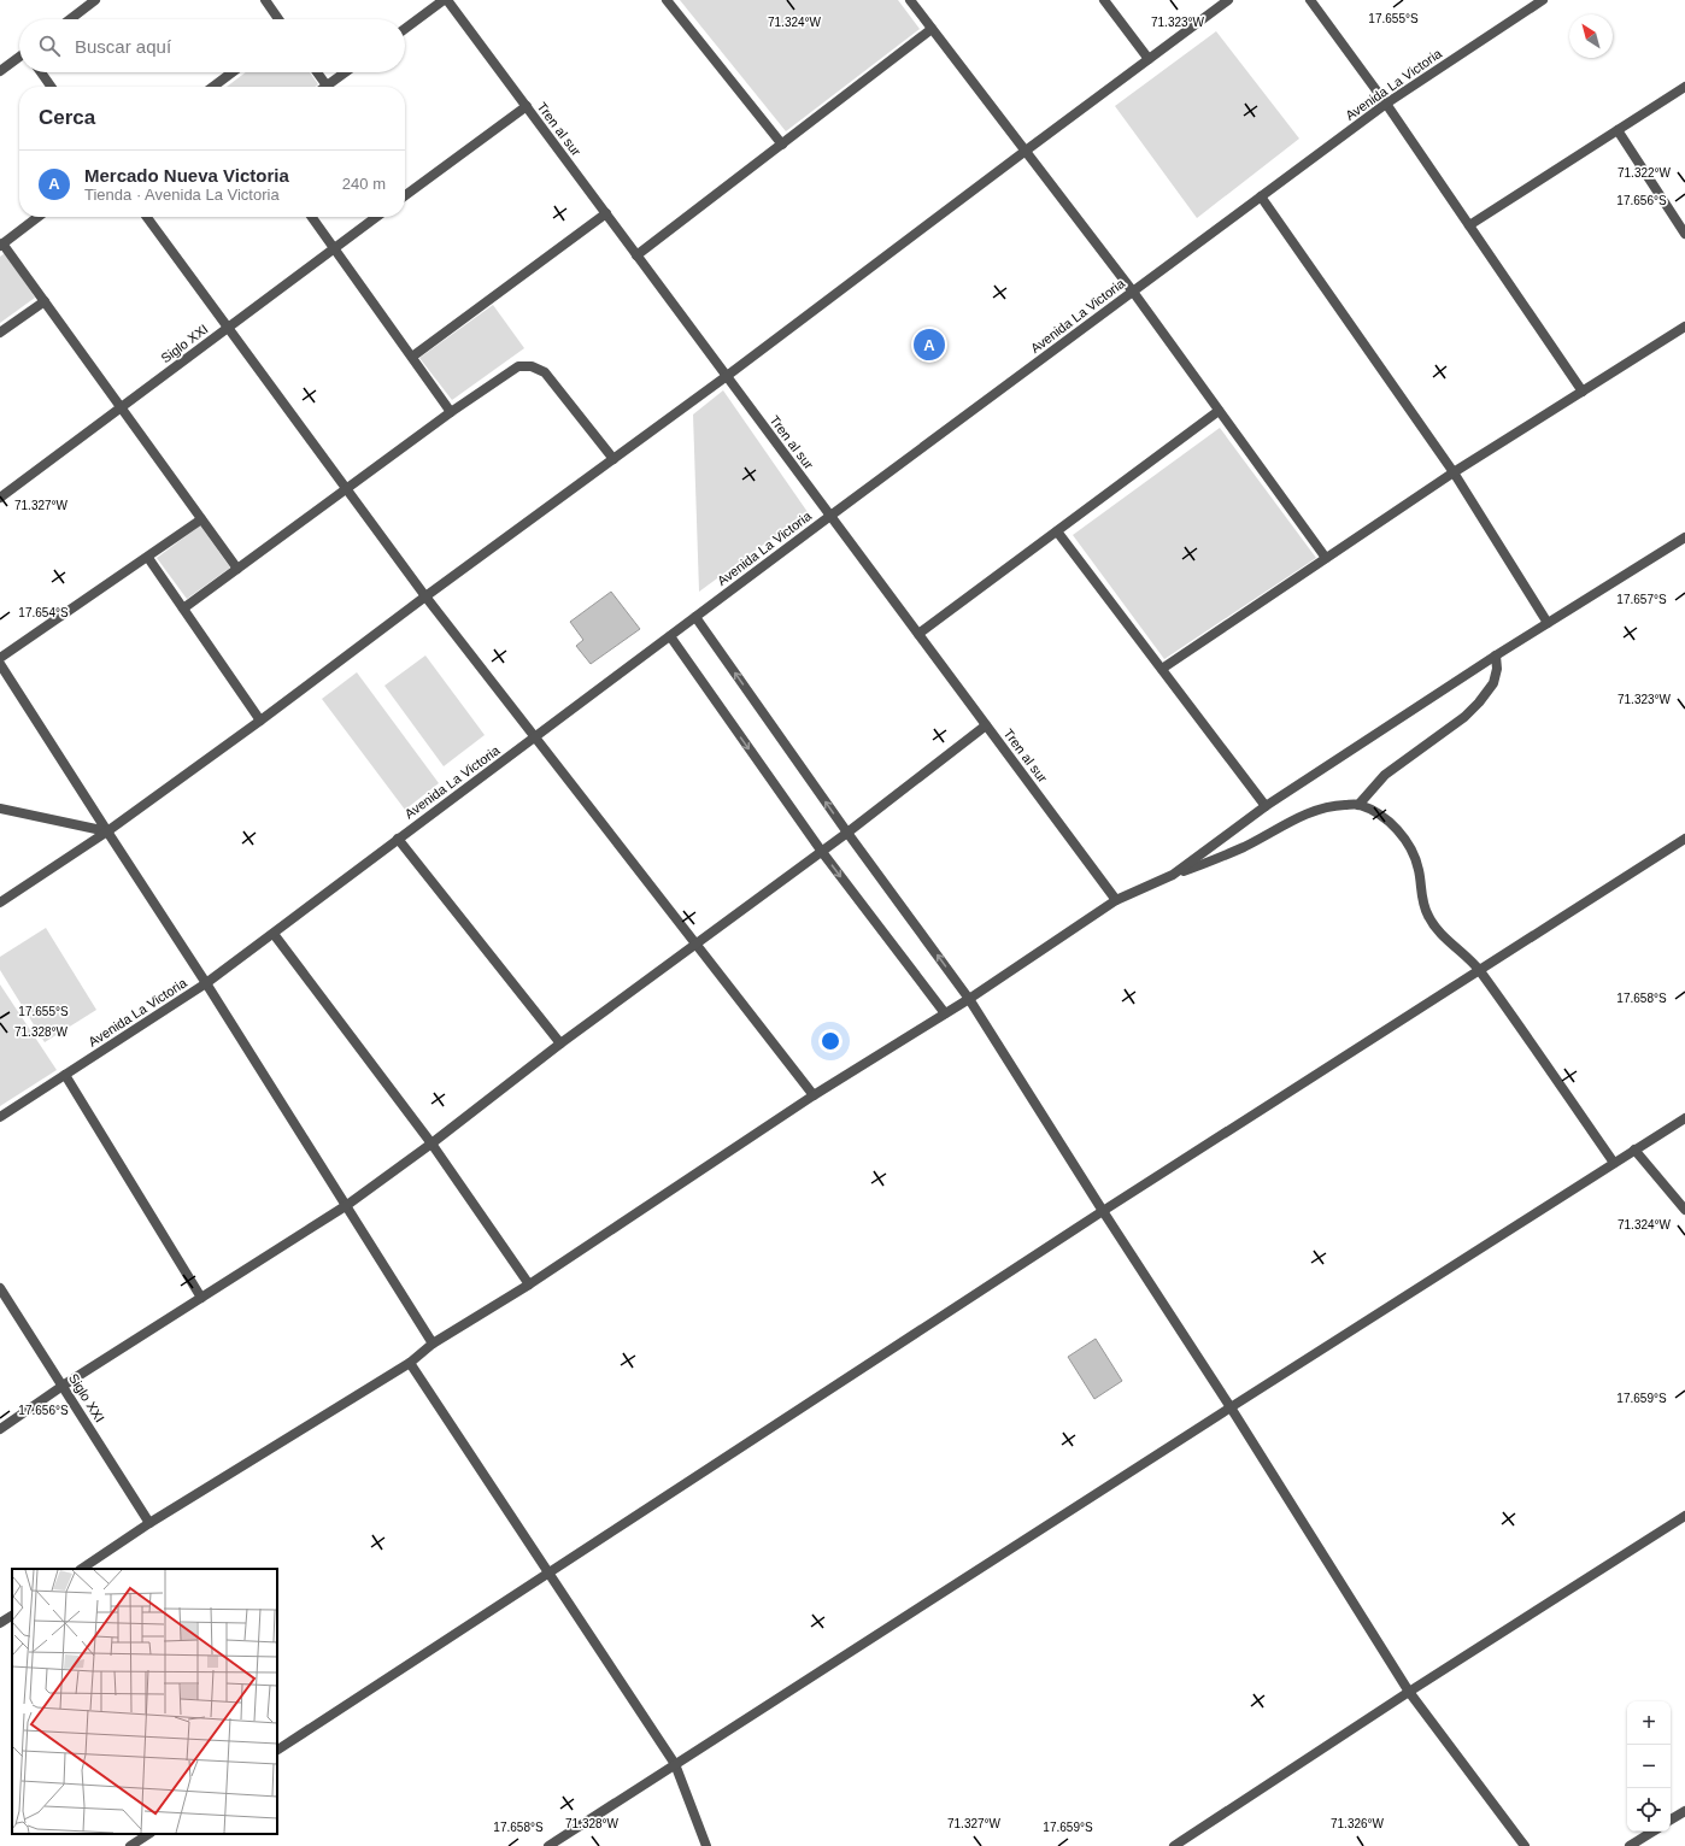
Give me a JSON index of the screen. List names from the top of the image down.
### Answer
{
  "streets": {
    "street": ["Avenida La Victoria", "Tren al sur", "Siglo XXI"]
  },
  "crossings": [
    ["Avenida La Victoria", "Tren al sur"]
  ],
  "north": "top left",
  "page": {
    "search": "Buscar aquí",
    "heading": "Cerca",
    "list": [
      {
        "mark": "A",
        "name": "Mercado Nueva Victoria",
        "note": "Tienda · Avenida La Victoria",
        "value": "240 m"
      }
    ],
    "pins": "A",
    "map_buttons": ["+", "−"]
  },
  "coordinates": [
    "17.655°S",
    "71.324°W",
    "71.323°W",
    "71.322°W",
    "17.656°S",
    "71.327°W",
    "17.657°S",
    "17.654°S",
    "17.658°S",
    "71.328°W",
    "17.659°S",
    "71.326°W"
  ]
}
